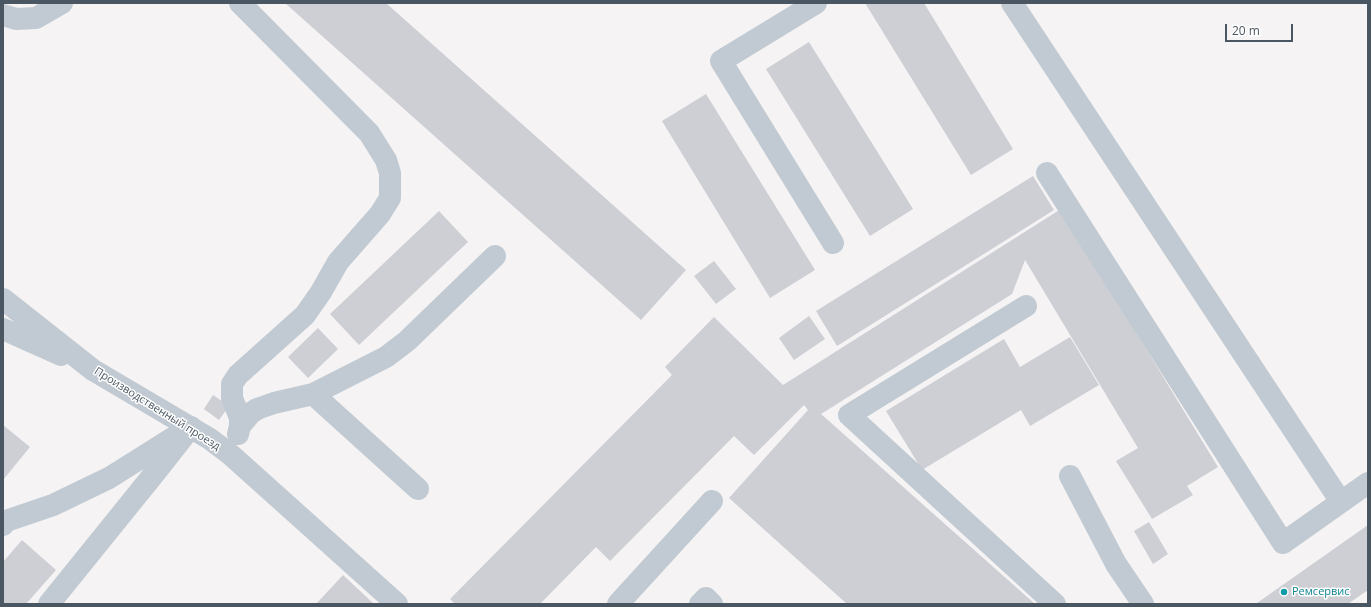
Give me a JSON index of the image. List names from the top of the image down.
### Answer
{
  "streets": {
    "street": ["Производственный проезд"]
  },
  "places": ["Ремсервис"],
  "scale_bar": "20 m"
}
